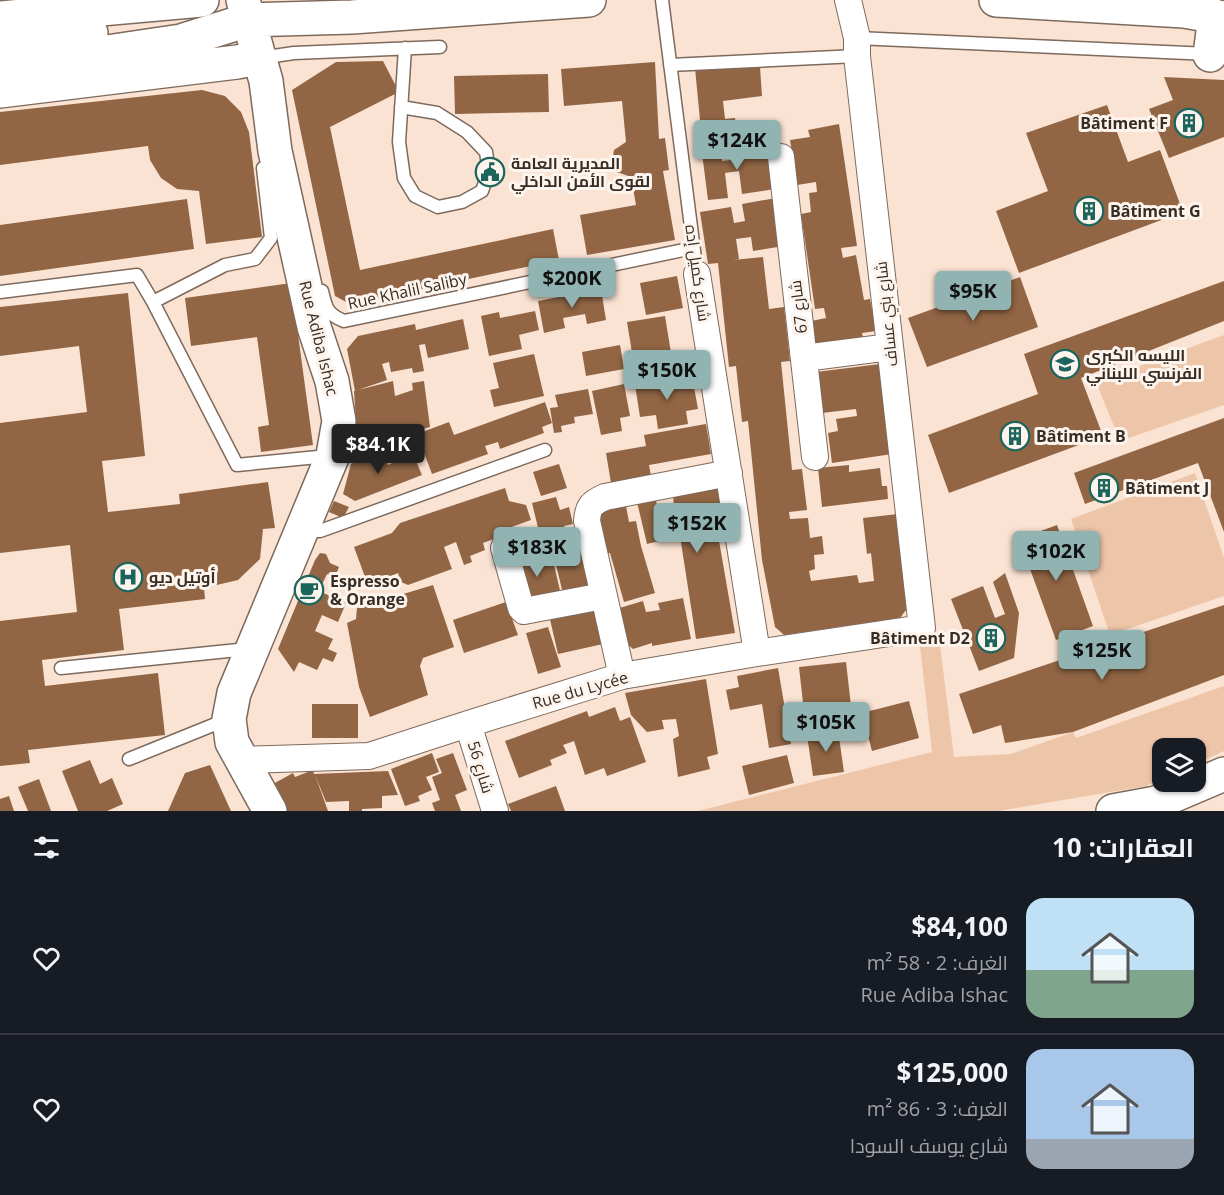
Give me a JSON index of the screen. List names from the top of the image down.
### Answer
{
  "streets": {
    "main road": ["Rue Adiba Ishac"],
    "street": [
      "شارع كميل إده",
      "شارع 67",
      "شارع بني عساف",
      "Rue du Lycée",
      "شارع 56"
    ],
    "lane": ["Rue Khalil Saliby"]
  },
  "crossings": [
    ["شارع كميل إده", "Rue Khalil Saliby"],
    ["شارع كميل إده", "Rue du Lycée"],
    ["شارع بني عساف", "Rue du Lycée"],
    ["Rue Adiba Ishac", "Rue du Lycée"],
    ["Rue du Lycée", "شارع 56"]
  ],
  "places": {
    "building": [
      "Bâtiment F",
      "Bâtiment G",
      "Bâtiment B",
      "Bâtiment J",
      "Bâtiment D2"
    ],
    "public building": ["المديرية العامة لقوى الأمن الداخلي"],
    "school or university": ["الليسه الكبرى الفرنسي اللبناني"],
    "hospital": ["أوتيل ديو"],
    "cafe": ["Espresso & Orange"]
  },
  "page": {
    "price": [
      "$124K",
      "$200K",
      "$95K",
      "$150K",
      "$84.1K",
      "$152K",
      "$183K",
      "$102K",
      "$125K",
      "$105K"
    ],
    "heading": "العقارات: 10",
    "list": [
      {
        "name": "$84,100",
        "note": "الغرف: 2 · 58 m² · Rue Adiba Ishac"
      },
      {
        "name": "$125,000",
        "note": "الغرف: 3 · 86 m² · شارع يوسف السودا"
      }
    ]
  }
}
